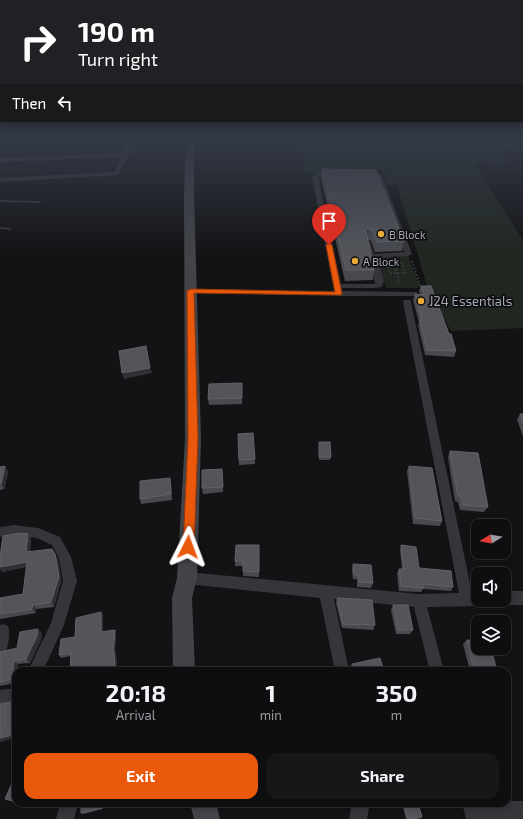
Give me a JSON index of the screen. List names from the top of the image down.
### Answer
{
  "places": ["B Block", "A Block", "J24 Essentials"],
  "north": "left",
  "page": {
    "turn": ["190 m", "Turn right"],
    "then": "Then",
    "eta": [
      "20:18",
      "Arrival",
      "1",
      "min",
      "350",
      "m"
    ],
    "buttons": ["Exit", "Share"]
  }
}
